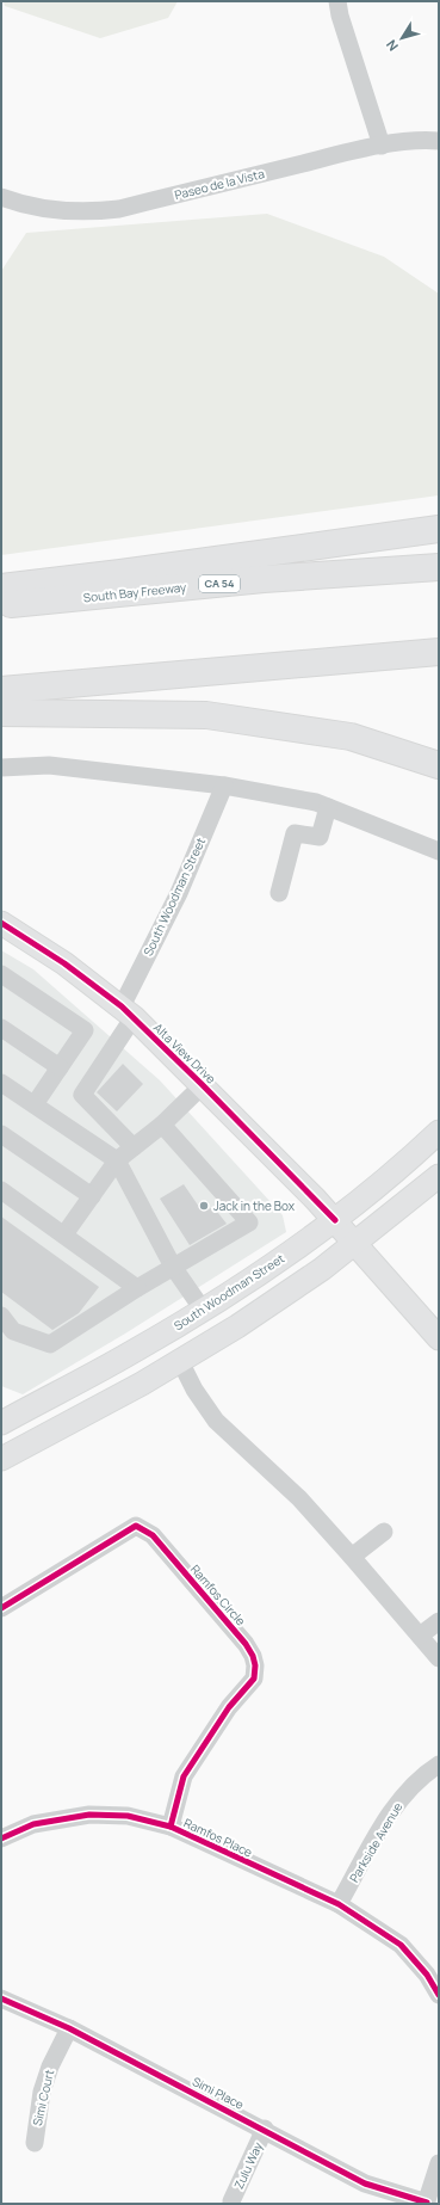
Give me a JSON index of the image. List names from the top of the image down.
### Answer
{
  "streets": {
    "highway": ["CA 54", "South Bay Freeway"],
    "main road": ["South Woodman Street", "Alta View Drive"],
    "street": [
      "Paseo de la Vista",
      "Ramfos Circle",
      "Ramfos Place",
      "Parkside Avenue",
      "Simi Place",
      "Simi Court",
      "Zulu Way"
    ]
  },
  "crossings": [
    ["South Woodman Street", "Alta View Drive"],
    ["Ramfos Circle", "Ramfos Place"],
    ["Ramfos Place", "Parkside Avenue"],
    ["Simi Place", "Simi Court"],
    ["Simi Place", "Zulu Way"]
  ],
  "places": ["Jack in the Box"],
  "north": "bottom left"
}
